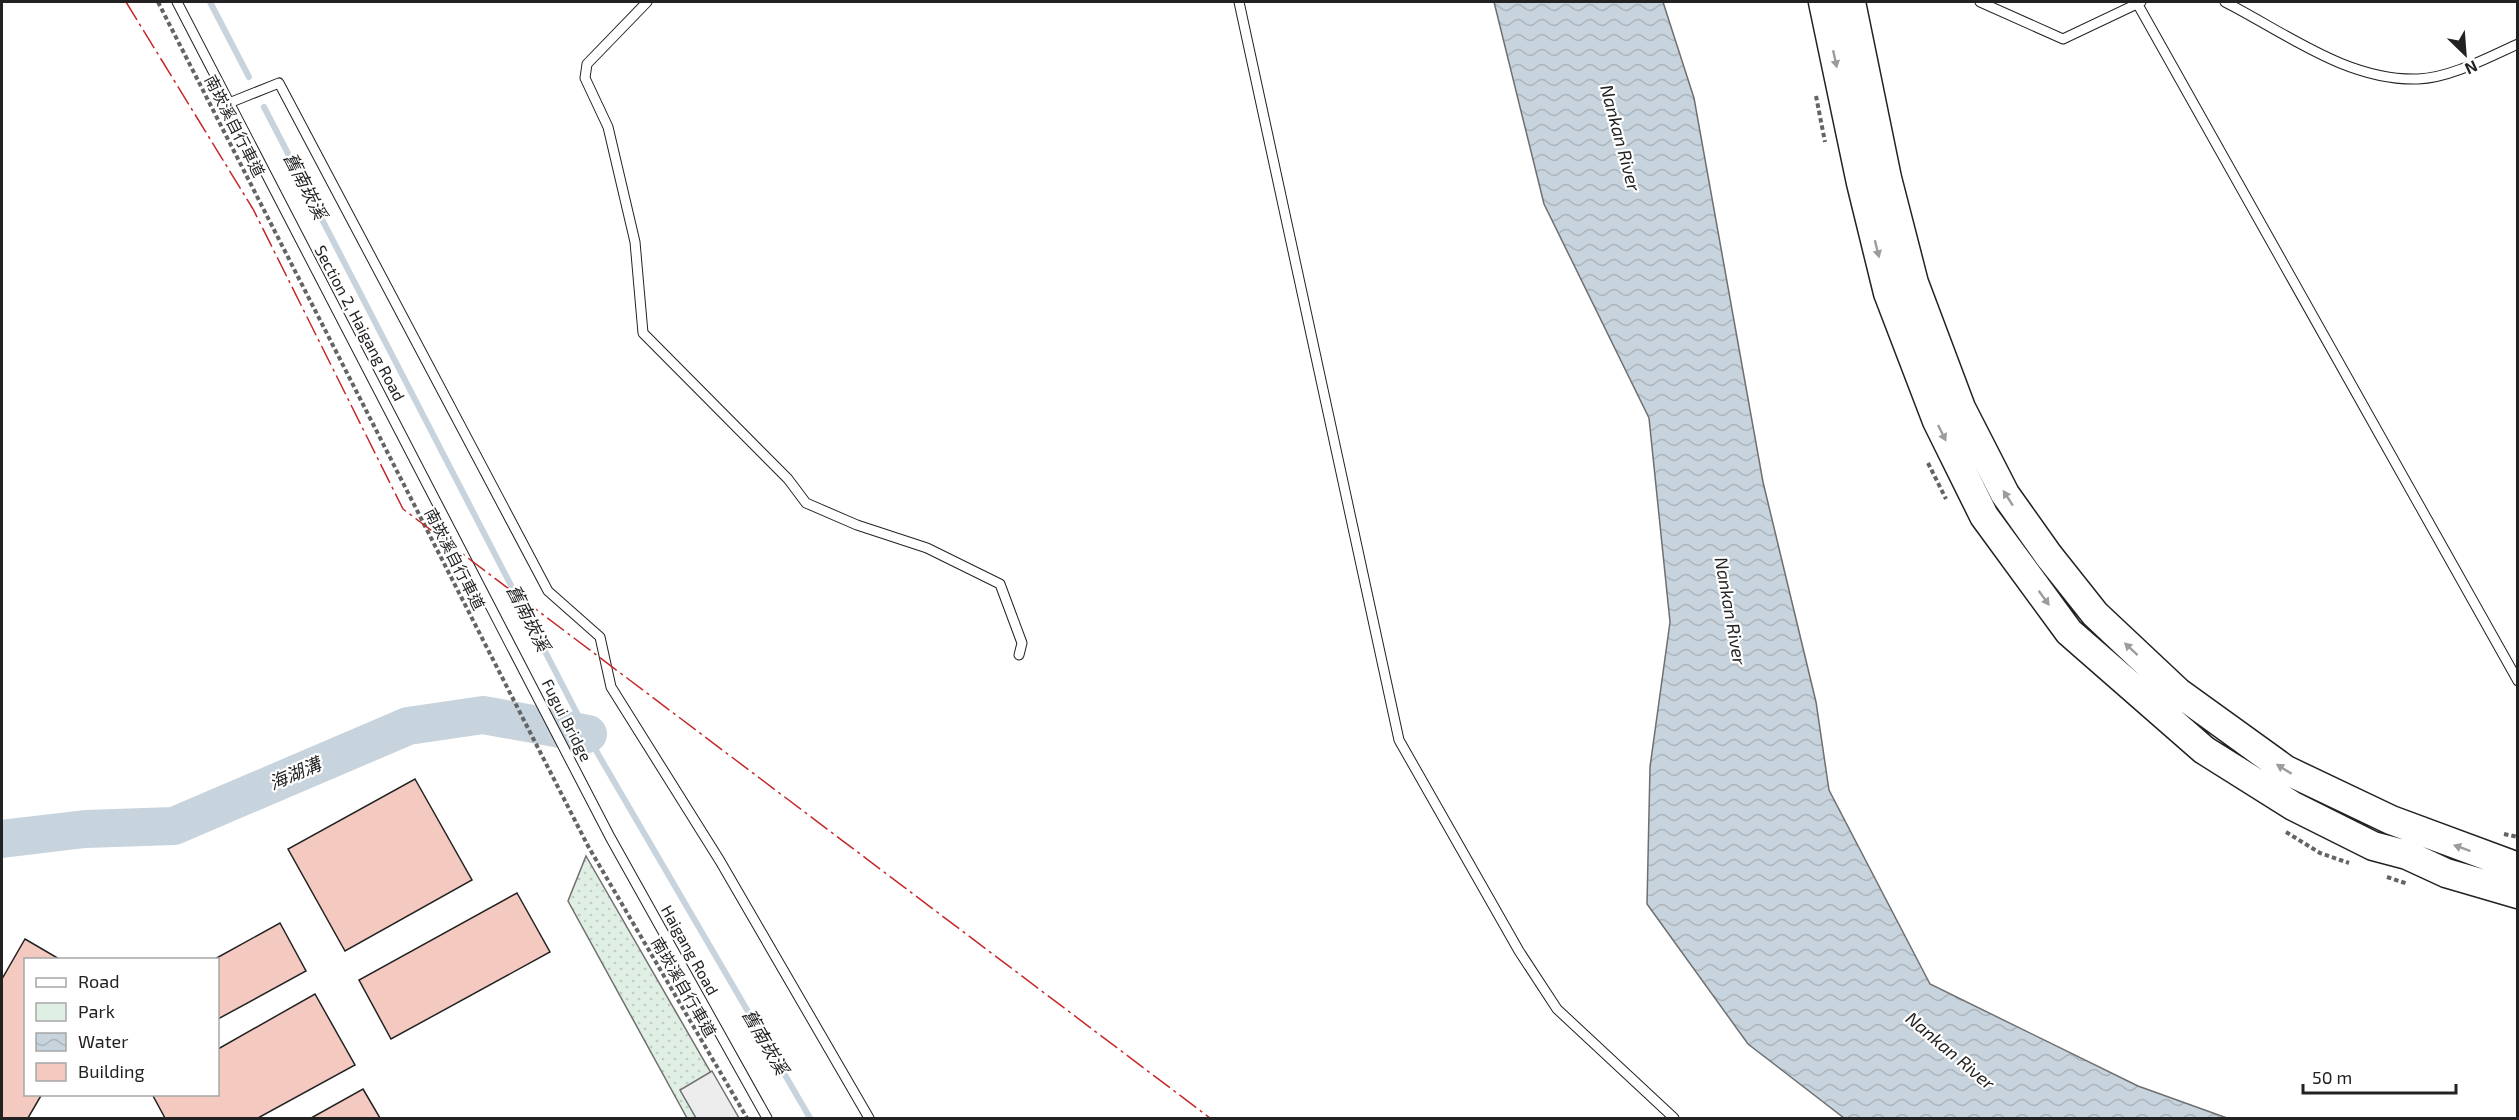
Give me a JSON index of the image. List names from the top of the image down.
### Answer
{
  "streets": {
    "lane": ["Section 2, Haigang Road", "Fugui Bridge", "Haigang Road"],
    "path": ["南崁溪自行車道"]
  },
  "crossings": [
    ["Section 2, Haigang Road", "Fugui Bridge"],
    ["Fugui Bridge", "Haigang Road"]
  ],
  "water": ["Nankan River", "舊南崁溪", "海湖溝"],
  "legend": [
    "Road",
    "Park",
    "Water",
    "Building"
  ],
  "scale_bar": "50 m",
  "north": "bottom right"
}
